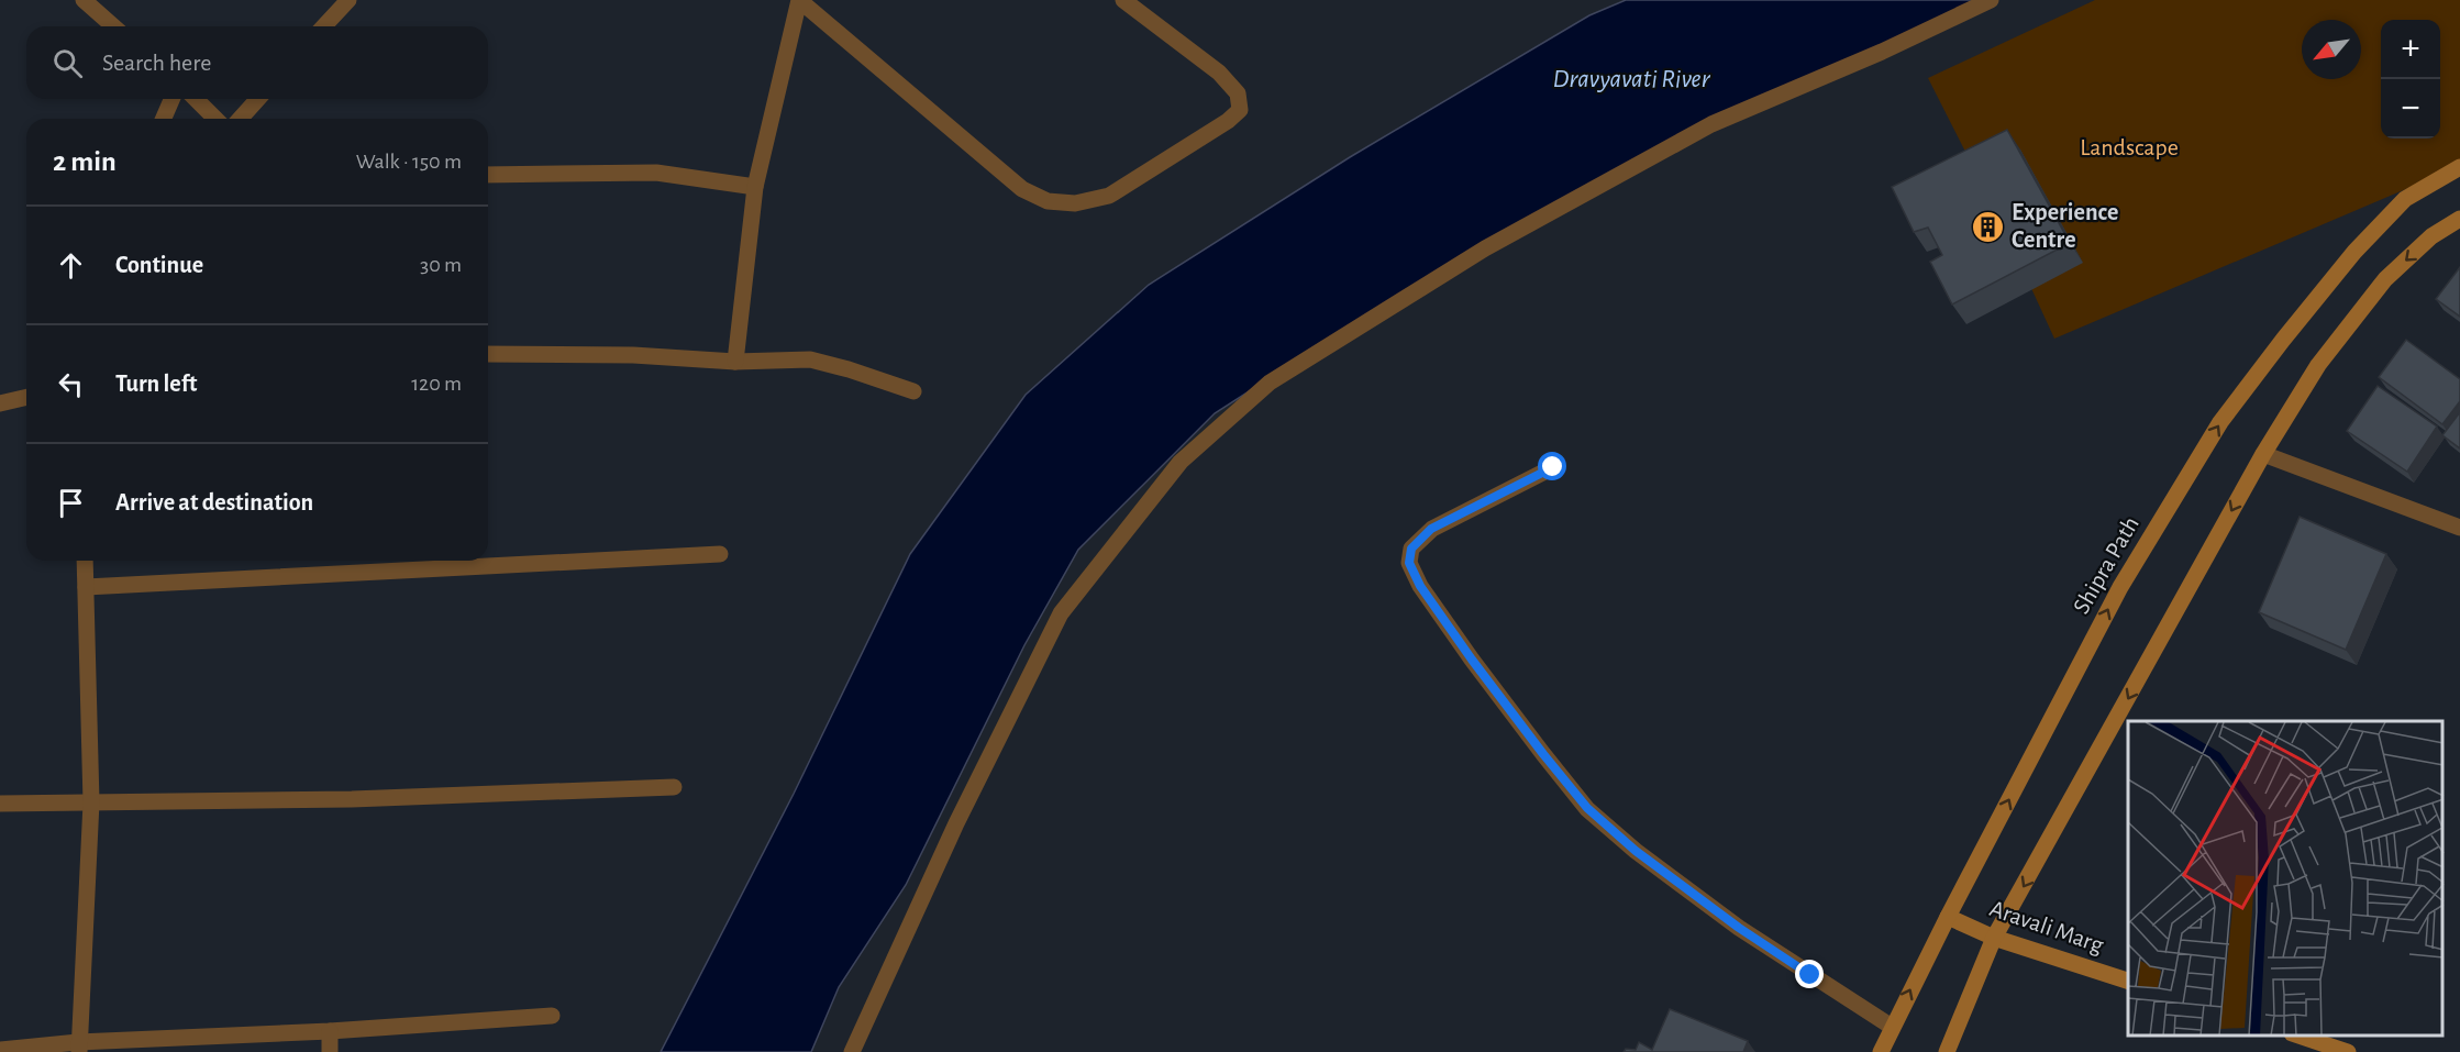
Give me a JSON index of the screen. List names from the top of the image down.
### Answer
{
  "streets": {
    "street": ["Shipra Path", "Aravali Marg"]
  },
  "crossings": [
    ["Shipra Path", "Aravali Marg"]
  ],
  "water": ["Dravyavati River"],
  "parks": ["Landscape"],
  "places": {
    "building": ["Experience Centre"]
  },
  "north": "bottom left",
  "page": {
    "map_buttons": ["+", "−"],
    "search": "Search here",
    "heading": ["2 min", "Walk · 150 m"],
    "list": [
      ["Continue", "30 m"],
      ["Turn left", "120 m"],
      "Arrive at destination"
    ]
  }
}
